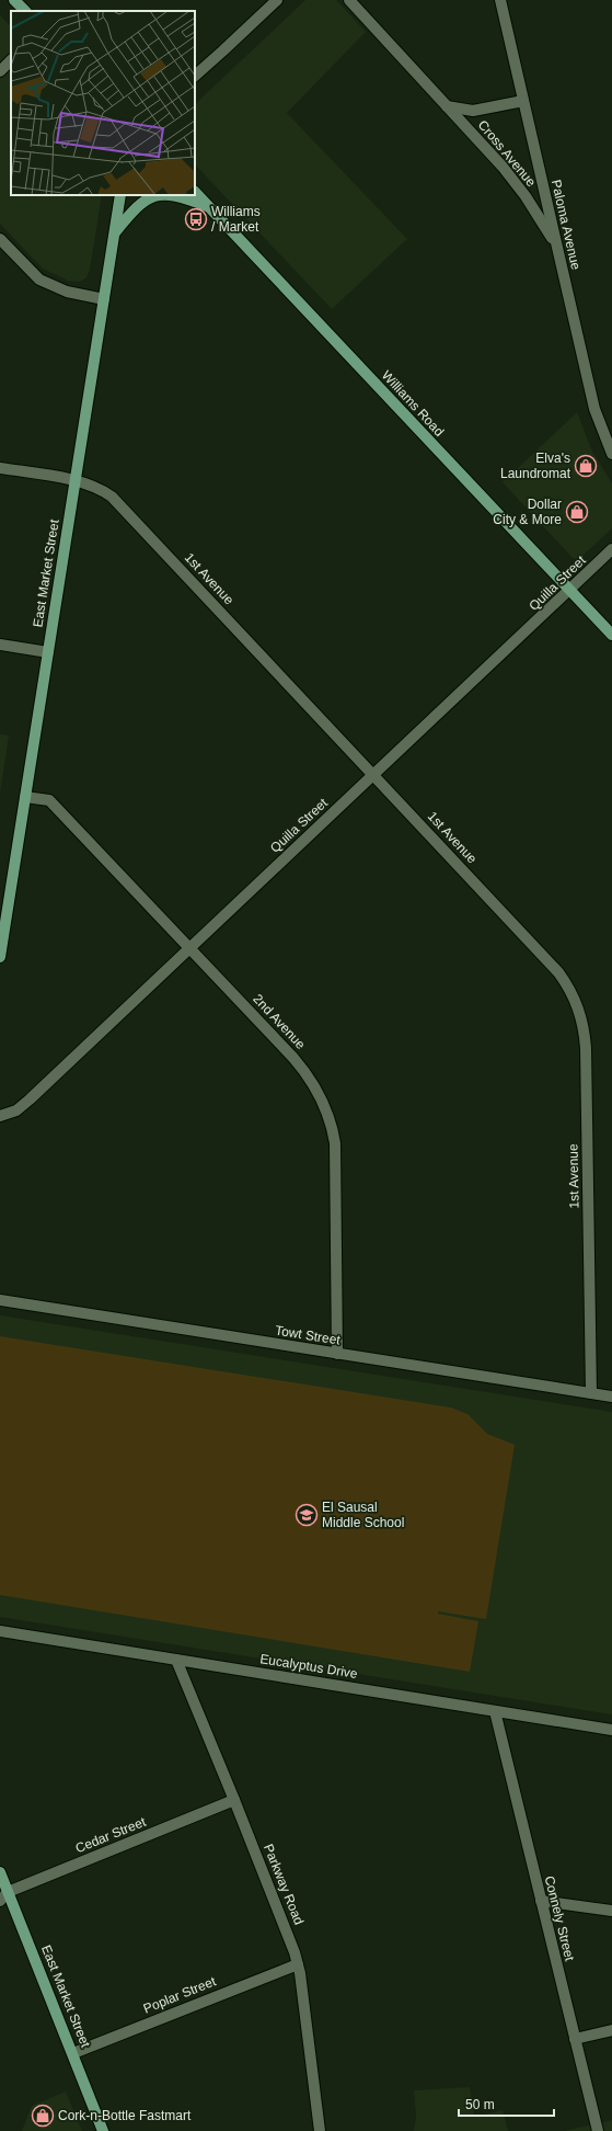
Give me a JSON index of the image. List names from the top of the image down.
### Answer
{
  "streets": {
    "main road": ["Williams Road", "East Market Street"],
    "street": [
      "Cross Avenue",
      "Paloma Avenue",
      "1st Avenue",
      "Quilla Street",
      "2nd Avenue",
      "Towt Street",
      "Eucalyptus Drive",
      "Cedar Street",
      "Parkway Road",
      "Connely Street",
      "Poplar Street"
    ]
  },
  "crossings": [
    ["Cross Avenue", "Paloma Avenue"],
    ["Williams Road", "Quilla Street"],
    ["East Market Street", "1st Avenue"],
    ["East Market Street", "2nd Avenue"],
    ["East Market Street", "Cedar Street"],
    ["East Market Street", "Poplar Street"],
    ["1st Avenue", "Quilla Street"],
    ["1st Avenue", "Towt Street"],
    ["Quilla Street", "2nd Avenue"],
    ["2nd Avenue", "Towt Street"],
    ["Eucalyptus Drive", "Parkway Road"],
    ["Eucalyptus Drive", "Connely Street"],
    ["Cedar Street", "Parkway Road"],
    ["Parkway Road", "Poplar Street"]
  ],
  "places": {
    "bus stop": ["Williams / Market"],
    "shop": ["Elva's Laundromat", "Dollar City & More", "Cork-n-Bottle Fastmart"],
    "school or university": ["El Sausal Middle School"]
  },
  "scale_bar": "50 m"
}
